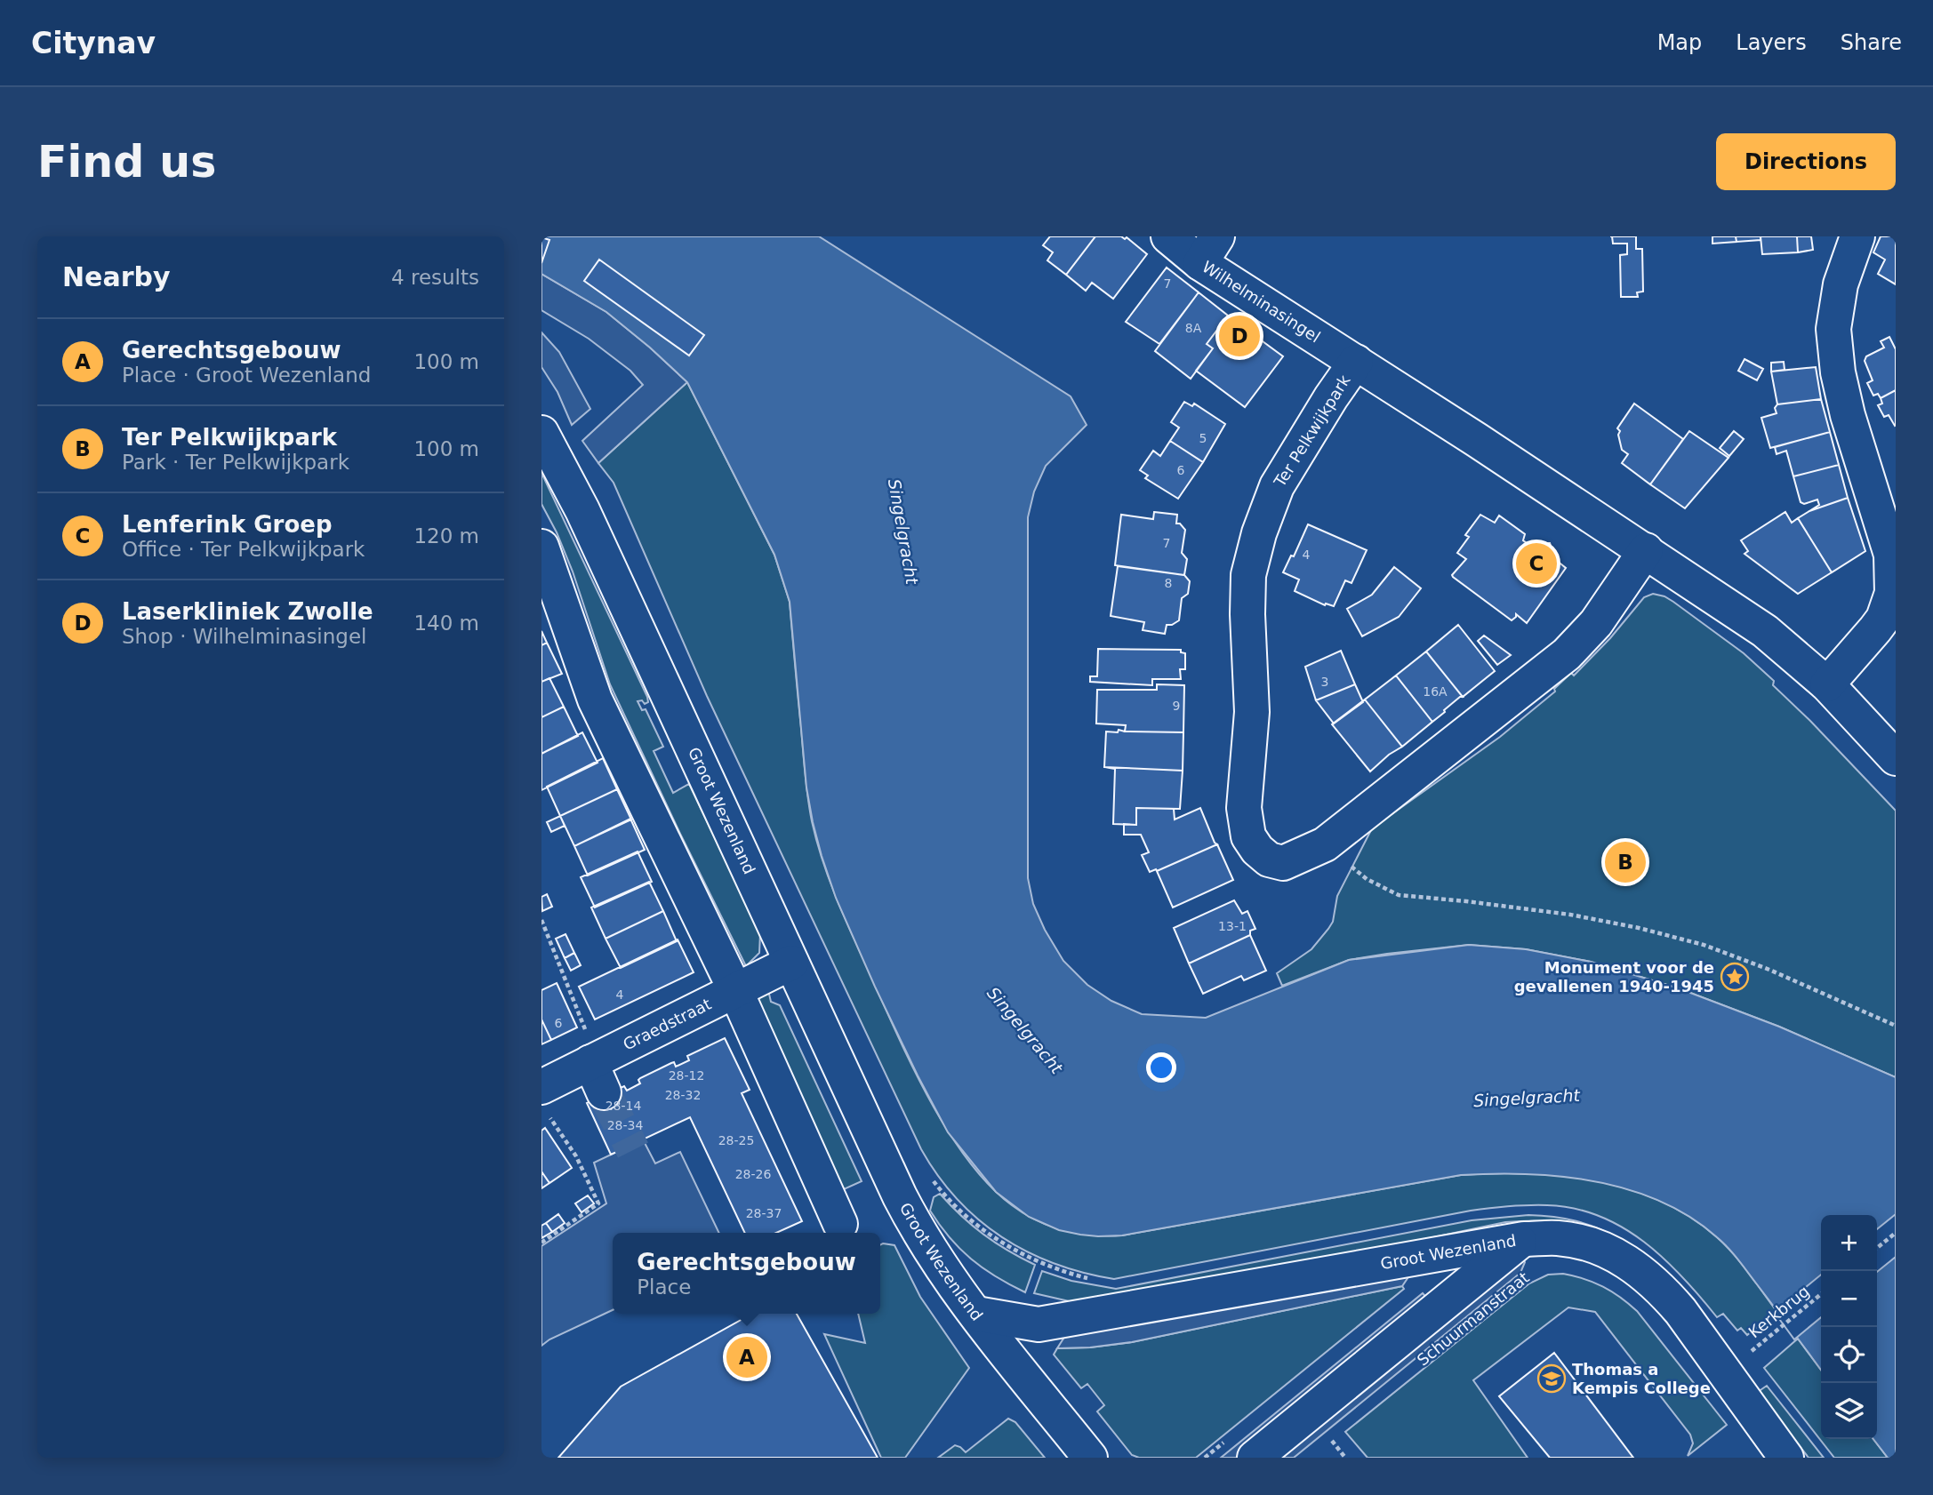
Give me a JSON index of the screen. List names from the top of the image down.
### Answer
{
  "streets": {
    "street": [
      "Wilhelminasingel",
      "Ter Pelkwijkpark",
      "Groot Wezenland",
      "Graedstraat",
      "Schuurmanstraat"
    ],
    "path": ["Kerkbrug"]
  },
  "crossings": [
    ["Wilhelminasingel", "Ter Pelkwijkpark"],
    ["Groot Wezenland", "Graedstraat"],
    ["Groot Wezenland", "Schuurmanstraat"]
  ],
  "water": ["Singelgracht"],
  "places": {
    "place": ["Monument voor de gevallenen 1940-1945"],
    "school or university": ["Thomas a Kempis College"]
  },
  "house_numbers": [
    "7",
    "8A",
    "5",
    "6",
    "7",
    "4",
    "8",
    "3",
    "16A",
    "9",
    "13-1",
    "4",
    "6",
    "28-12",
    "28-32",
    "28-14",
    "28-34",
    "28-25",
    "28-26",
    "28-37"
  ],
  "page": {
    "header": "Citynav",
    "nav": ["Map", "Layers", "Share"],
    "buttons": "Directions",
    "title": "Find us",
    "heading": ["Nearby", "4 results"],
    "pins": [
      "D",
      "C",
      "B",
      "A"
    ],
    "list": [
      {
        "mark": "A",
        "name": "Gerechtsgebouw",
        "note": "Place · Groot Wezenland",
        "value": "100 m"
      },
      {
        "mark": "B",
        "name": "Ter Pelkwijkpark",
        "note": "Park · Ter Pelkwijkpark",
        "value": "100 m"
      },
      {
        "mark": "C",
        "name": "Lenferink Groep",
        "note": "Office · Ter Pelkwijkpark",
        "value": "120 m"
      },
      {
        "mark": "D",
        "name": "Laserkliniek Zwolle",
        "note": "Shop · Wilhelminasingel",
        "value": "140 m"
      }
    ],
    "map_buttons": ["+", "−"],
    "popup": ["Gerechtsgebouw", "Place"]
  }
}
